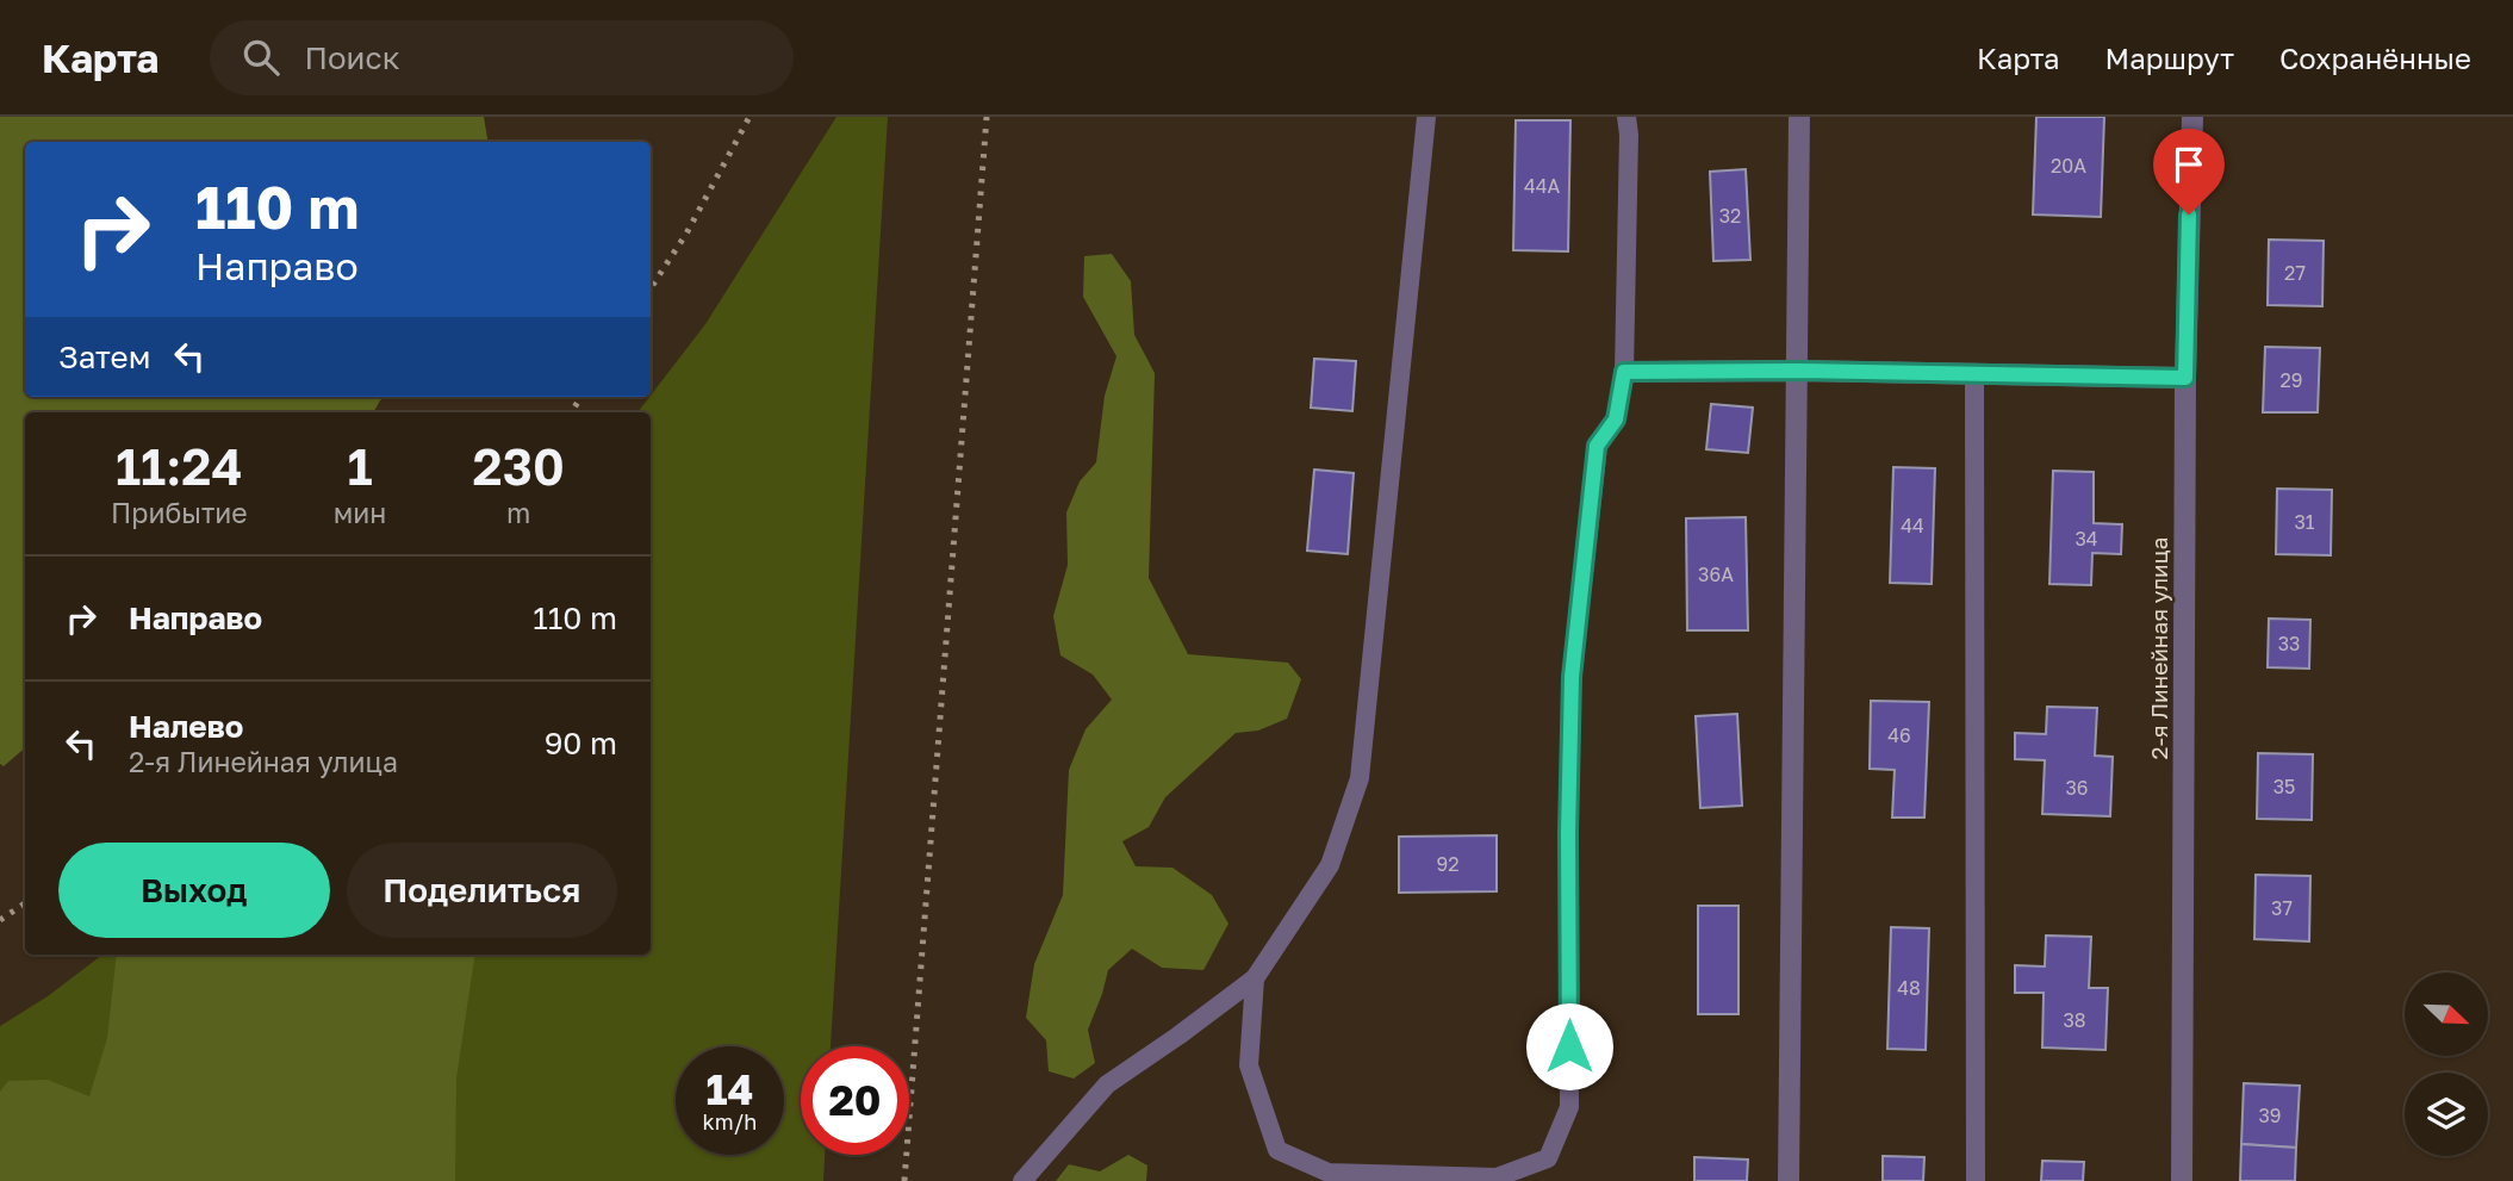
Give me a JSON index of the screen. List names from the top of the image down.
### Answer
{
  "streets": {
    "street": ["2-я Линейная улица"]
  },
  "house_numbers": [
    "20А",
    "44А",
    "32",
    "27",
    "29",
    "31",
    "44",
    "34",
    "36А",
    "33",
    "46",
    "35",
    "36",
    "92",
    "37",
    "48",
    "38",
    "39"
  ],
  "north": "bottom right",
  "page": {
    "header": "Карта",
    "search": "Поиск",
    "nav": ["Карта", "Маршрут", "Сохранённые"],
    "turn": ["110 m", "Направо"],
    "then": "Затем",
    "eta": [
      "11:24",
      "Прибытие",
      "1",
      "мин",
      "230",
      "m"
    ],
    "list": [
      {
        "name": "Направо",
        "value": "110 m"
      },
      {
        "name": "Налево",
        "note": "2-я Линейная улица",
        "value": "90 m"
      }
    ],
    "buttons": ["Выход", "Поделиться"],
    "speed": "14 km/h",
    "limit": "20"
  }
}
